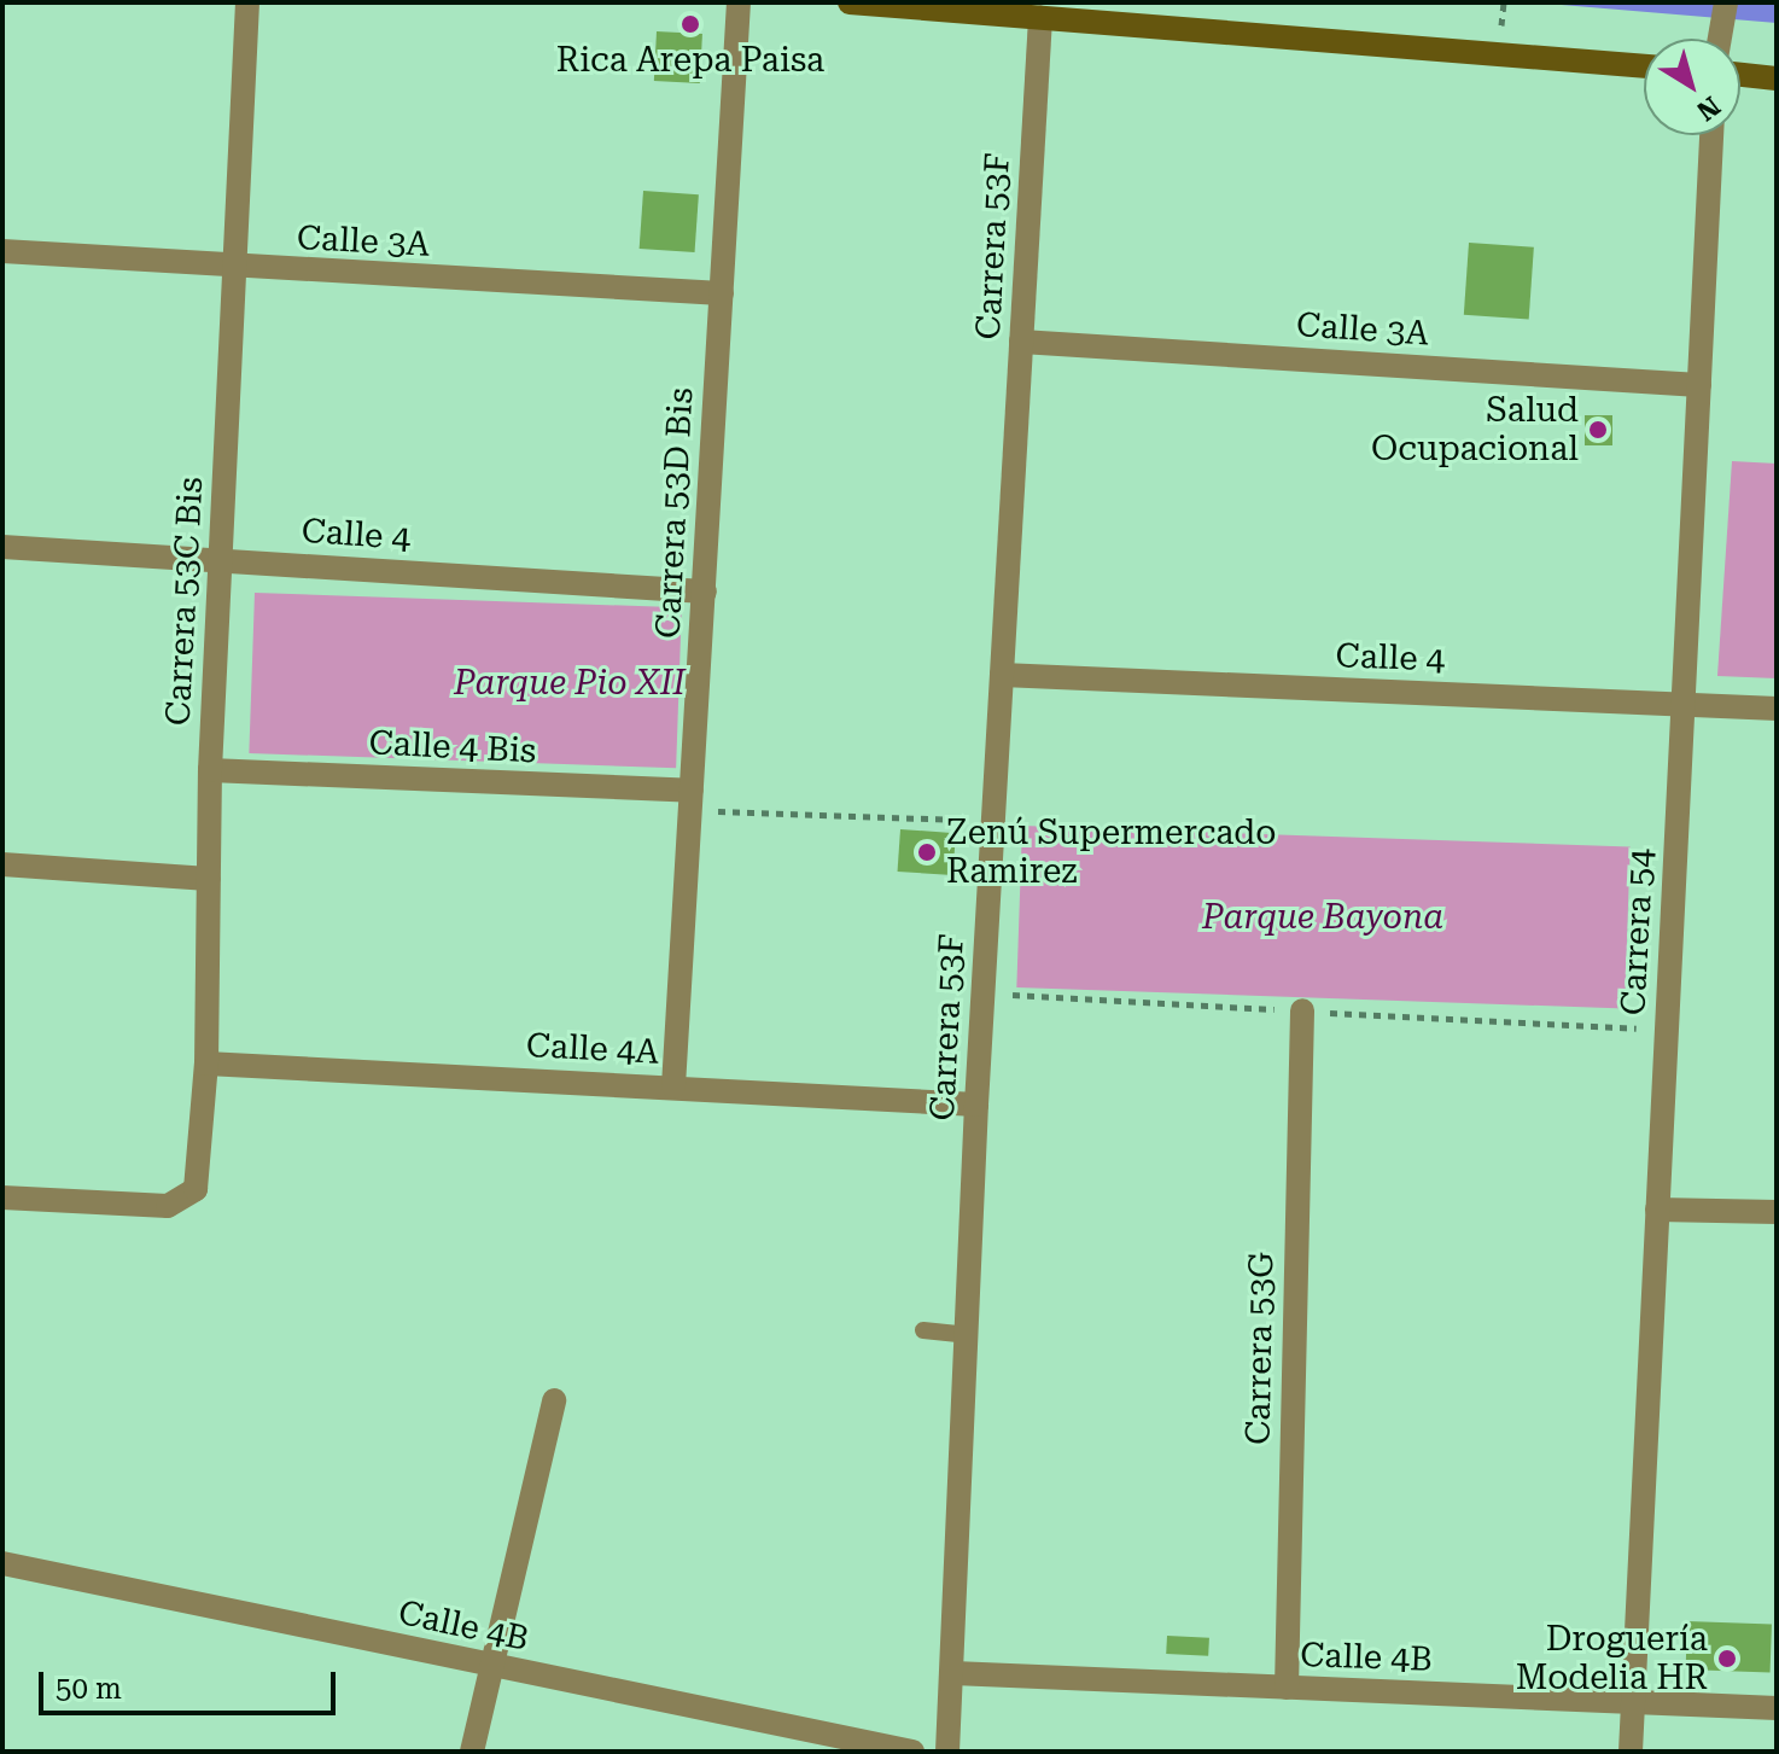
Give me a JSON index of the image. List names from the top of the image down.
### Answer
{
  "streets": {
    "street": [
      "Calle 3A",
      "Carrera 53F",
      "Carrera 53D Bis",
      "Calle 4",
      "Carrera 53C Bis",
      "Calle 4 Bis",
      "Carrera 54",
      "Calle 4A",
      "Carrera 53G",
      "Calle 4B"
    ]
  },
  "crossings": [
    ["Calle 3A", "Carrera 53F"],
    ["Calle 3A", "Carrera 53D Bis"],
    ["Calle 3A", "Carrera 53C Bis"],
    ["Calle 3A", "Carrera 54"],
    ["Carrera 53F", "Calle 4"],
    ["Carrera 53F", "Calle 4A"],
    ["Carrera 53F", "Calle 4B"],
    ["Carrera 53D Bis", "Calle 4"],
    ["Carrera 53D Bis", "Calle 4 Bis"],
    ["Carrera 53D Bis", "Calle 4A"],
    ["Calle 4", "Carrera 53C Bis"],
    ["Calle 4", "Carrera 54"],
    ["Carrera 53C Bis", "Calle 4 Bis"],
    ["Carrera 53C Bis", "Calle 4A"],
    ["Carrera 54", "Calle 4B"],
    ["Carrera 53G", "Calle 4B"]
  ],
  "parks": ["Parque Pio XII", "Parque Bayona"],
  "places": [
    "Rica Arepa Paisa",
    "Salud Ocupacional",
    "Zenú Supermercado Ramirez",
    "Droguería Modelia HR"
  ],
  "scale_bar": "50 m",
  "north": "bottom right"
}
